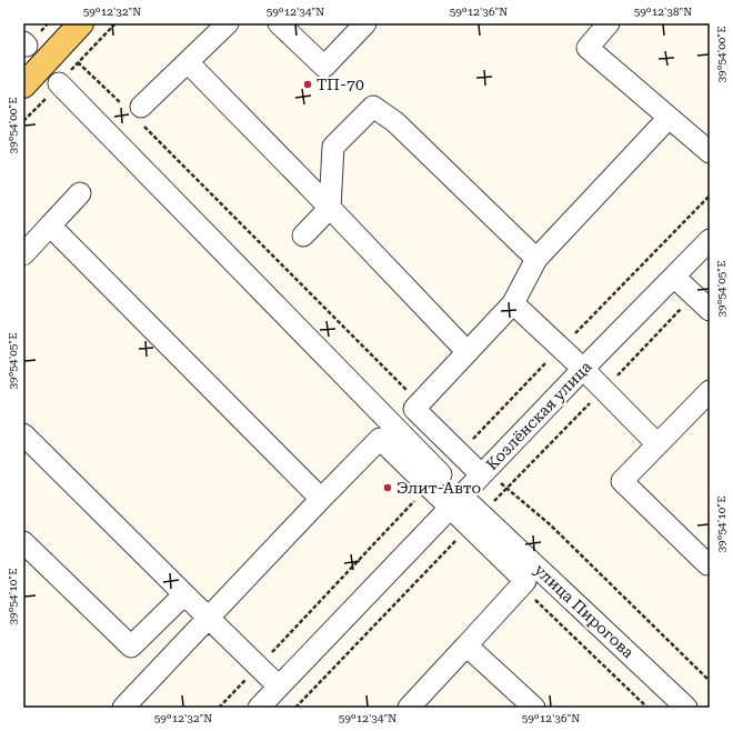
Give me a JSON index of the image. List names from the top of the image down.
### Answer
{
  "streets": {
    "street": ["Козлёнская улица", "улица Пирогова"]
  },
  "crossings": [
    ["Козлёнская улица", "улица Пирогова"]
  ],
  "places": ["ТП-70", "Элит-Авто"],
  "coordinates": [
    "59°12'32\"N",
    "59°12'34\"N",
    "59°12'36\"N",
    "59°12'38\"N",
    "39°54'00\"E",
    "39°54'05\"E",
    "39°54'10\"E"
  ]
}
